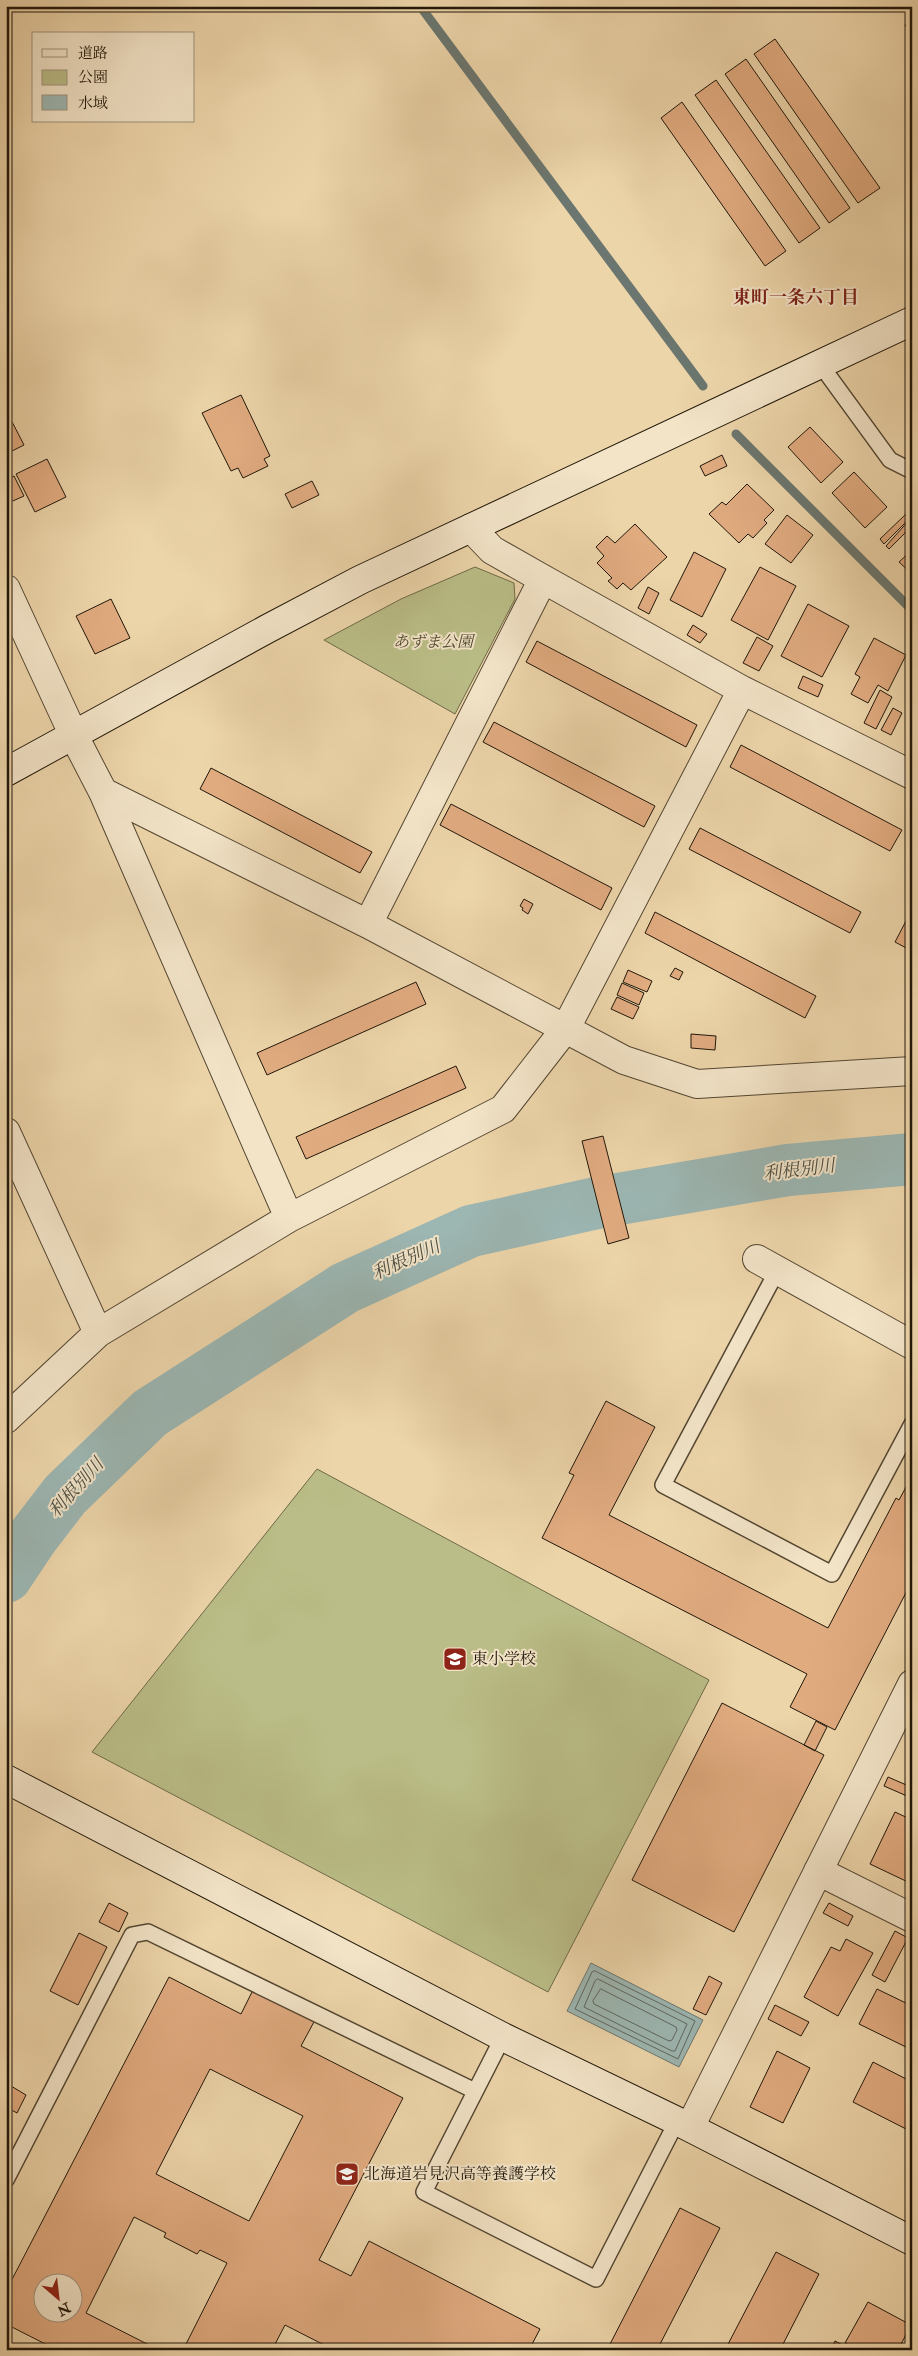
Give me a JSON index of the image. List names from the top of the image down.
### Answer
{
  "districts": ["東町一条六丁目"],
  "water": ["利根別川"],
  "parks": ["あずま公園"],
  "places": {
    "school or university": ["東小学校", "北海道岩見沢高等養護学校"]
  },
  "legend": ["道路", "公園", "水域"],
  "north": "bottom right"
}
